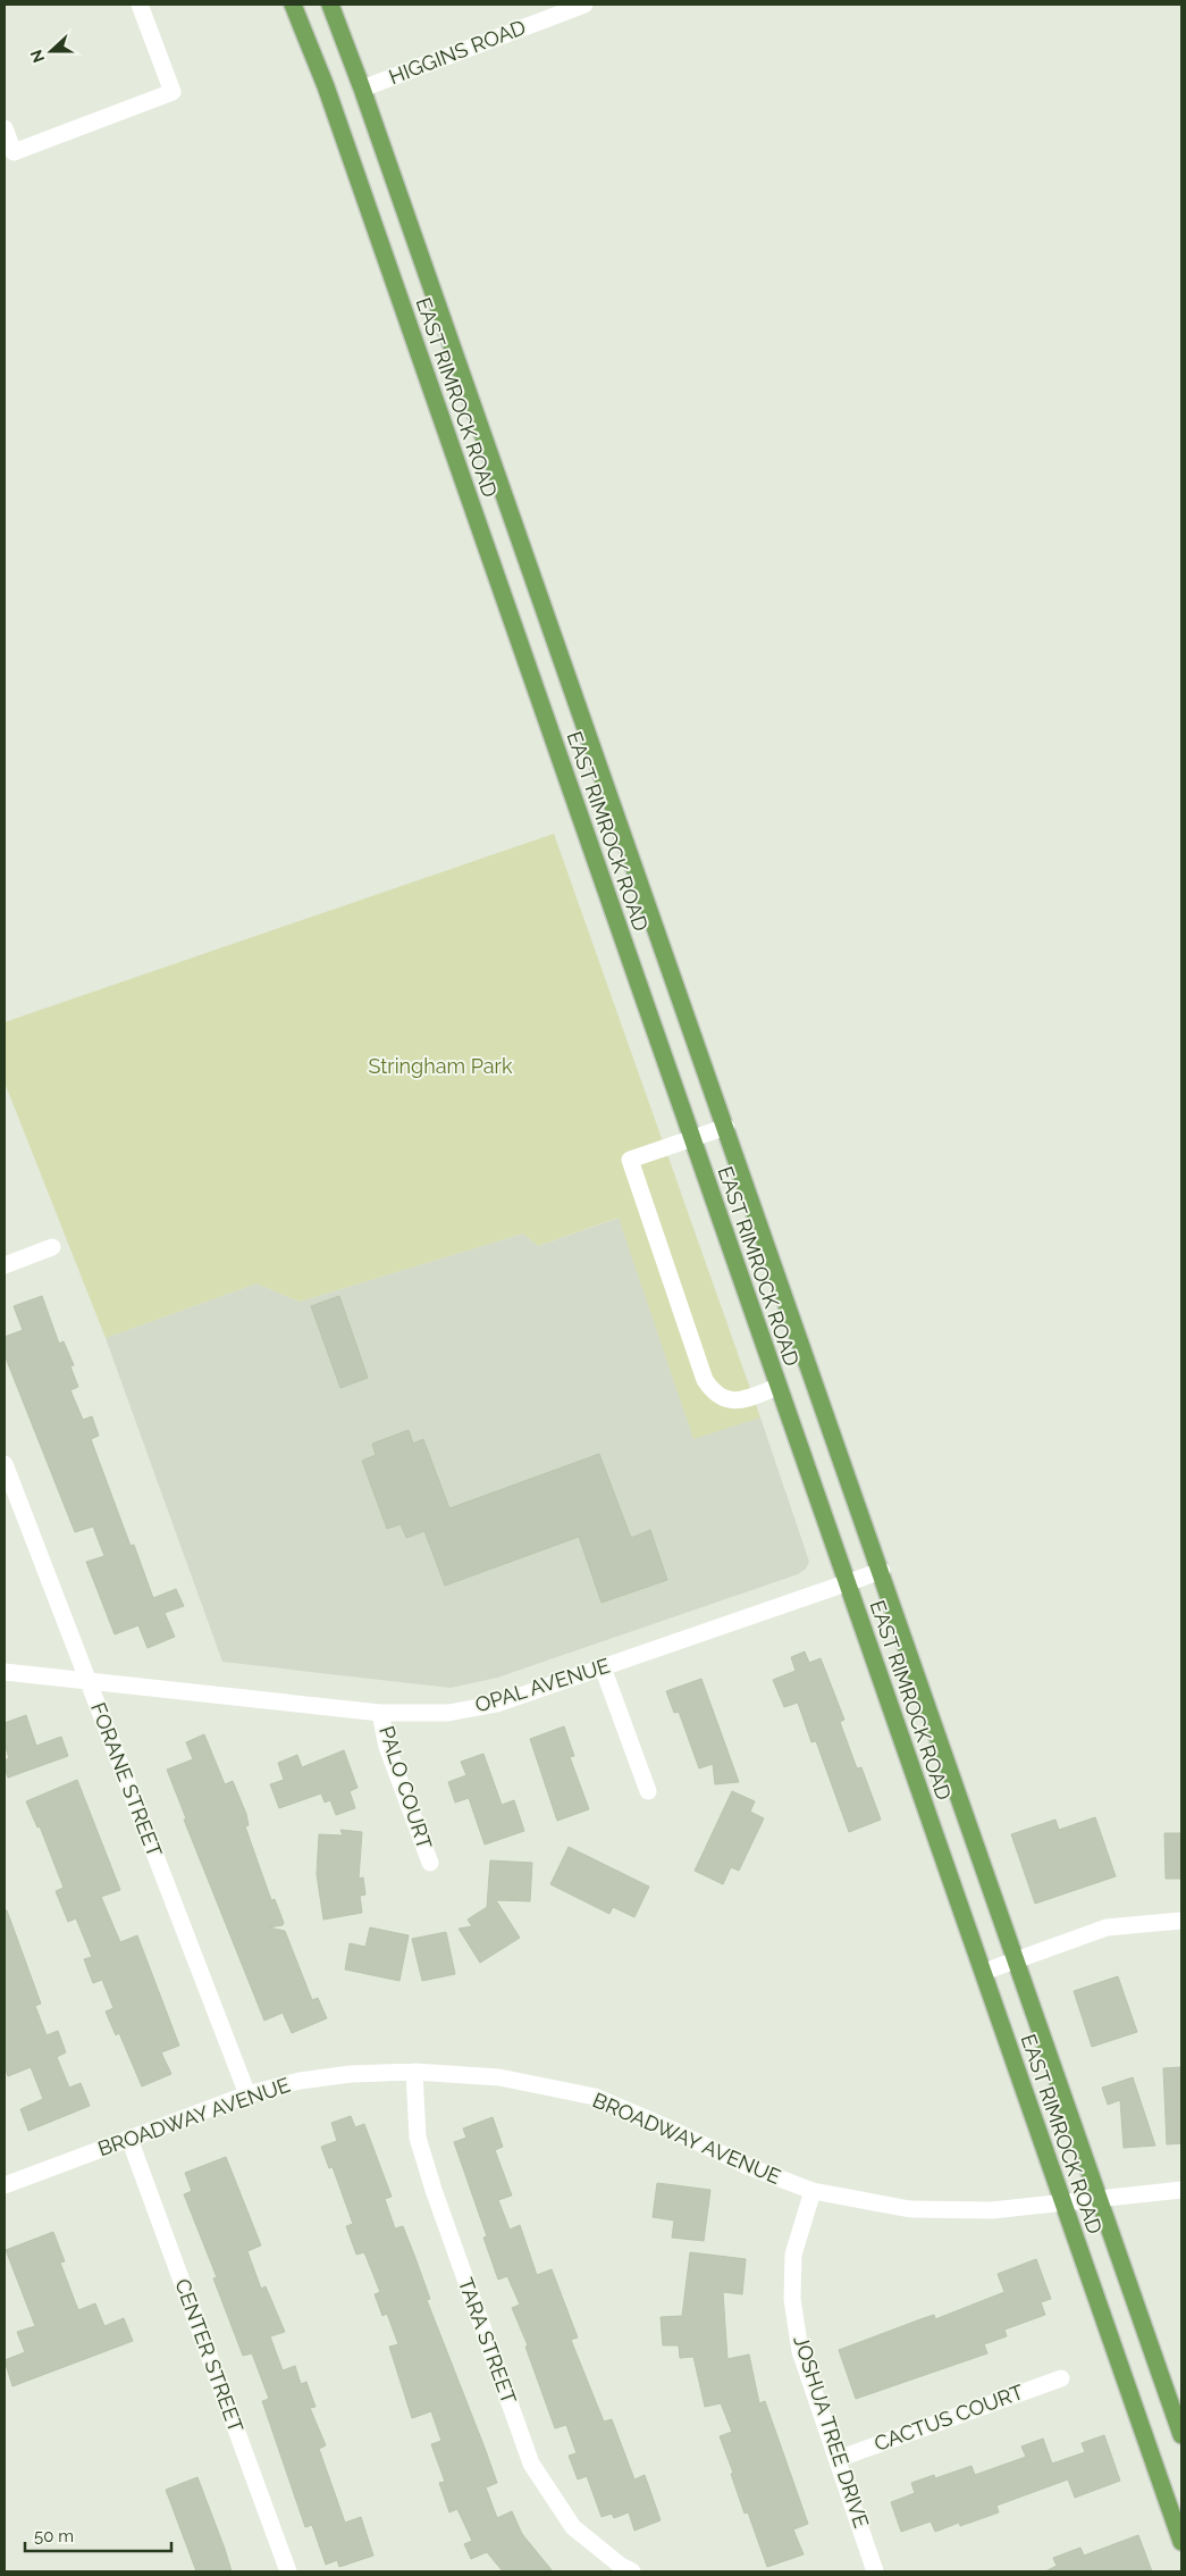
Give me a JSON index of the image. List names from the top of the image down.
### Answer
{
  "streets": {
    "main road": ["EAST RIMROCK ROAD"],
    "street": [
      "HIGGINS ROAD",
      "OPAL AVENUE",
      "FORANE STREET",
      "PALO COURT",
      "BROADWAY AVENUE",
      "TARA STREET",
      "CENTER STREET",
      "CACTUS COURT",
      "JOSHUA TREE DRIVE"
    ]
  },
  "crossings": [
    ["HIGGINS ROAD", "EAST RIMROCK ROAD"],
    ["EAST RIMROCK ROAD", "OPAL AVENUE"],
    ["EAST RIMROCK ROAD", "BROADWAY AVENUE"],
    ["OPAL AVENUE", "FORANE STREET"],
    ["OPAL AVENUE", "PALO COURT"],
    ["FORANE STREET", "BROADWAY AVENUE"],
    ["BROADWAY AVENUE", "TARA STREET"],
    ["BROADWAY AVENUE", "CENTER STREET"],
    ["BROADWAY AVENUE", "JOSHUA TREE DRIVE"],
    ["CACTUS COURT", "JOSHUA TREE DRIVE"]
  ],
  "parks": ["Stringham Park"],
  "scale_bar": "50 m",
  "north": "left"
}
